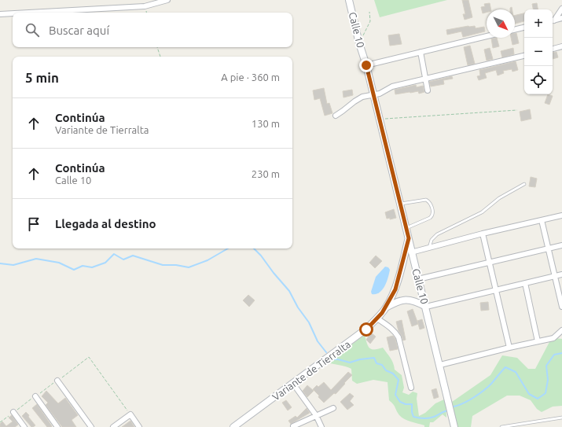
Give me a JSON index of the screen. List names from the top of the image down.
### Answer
{
  "streets": {
    "main road": ["Calle 10", "Variante de Tierralta"]
  },
  "crossings": [
    ["Calle 10", "Variante de Tierralta"]
  ],
  "north": "bottom right",
  "page": {
    "map_buttons": ["+", "−"],
    "search": "Buscar aquí",
    "heading": ["5 min", "A pie · 360 m"],
    "list": [
      ["Continúa", "Variante de Tierralta", "130 m"],
      ["Continúa", "Calle 10", "230 m"],
      "Llegada al destino"
    ]
  }
}
